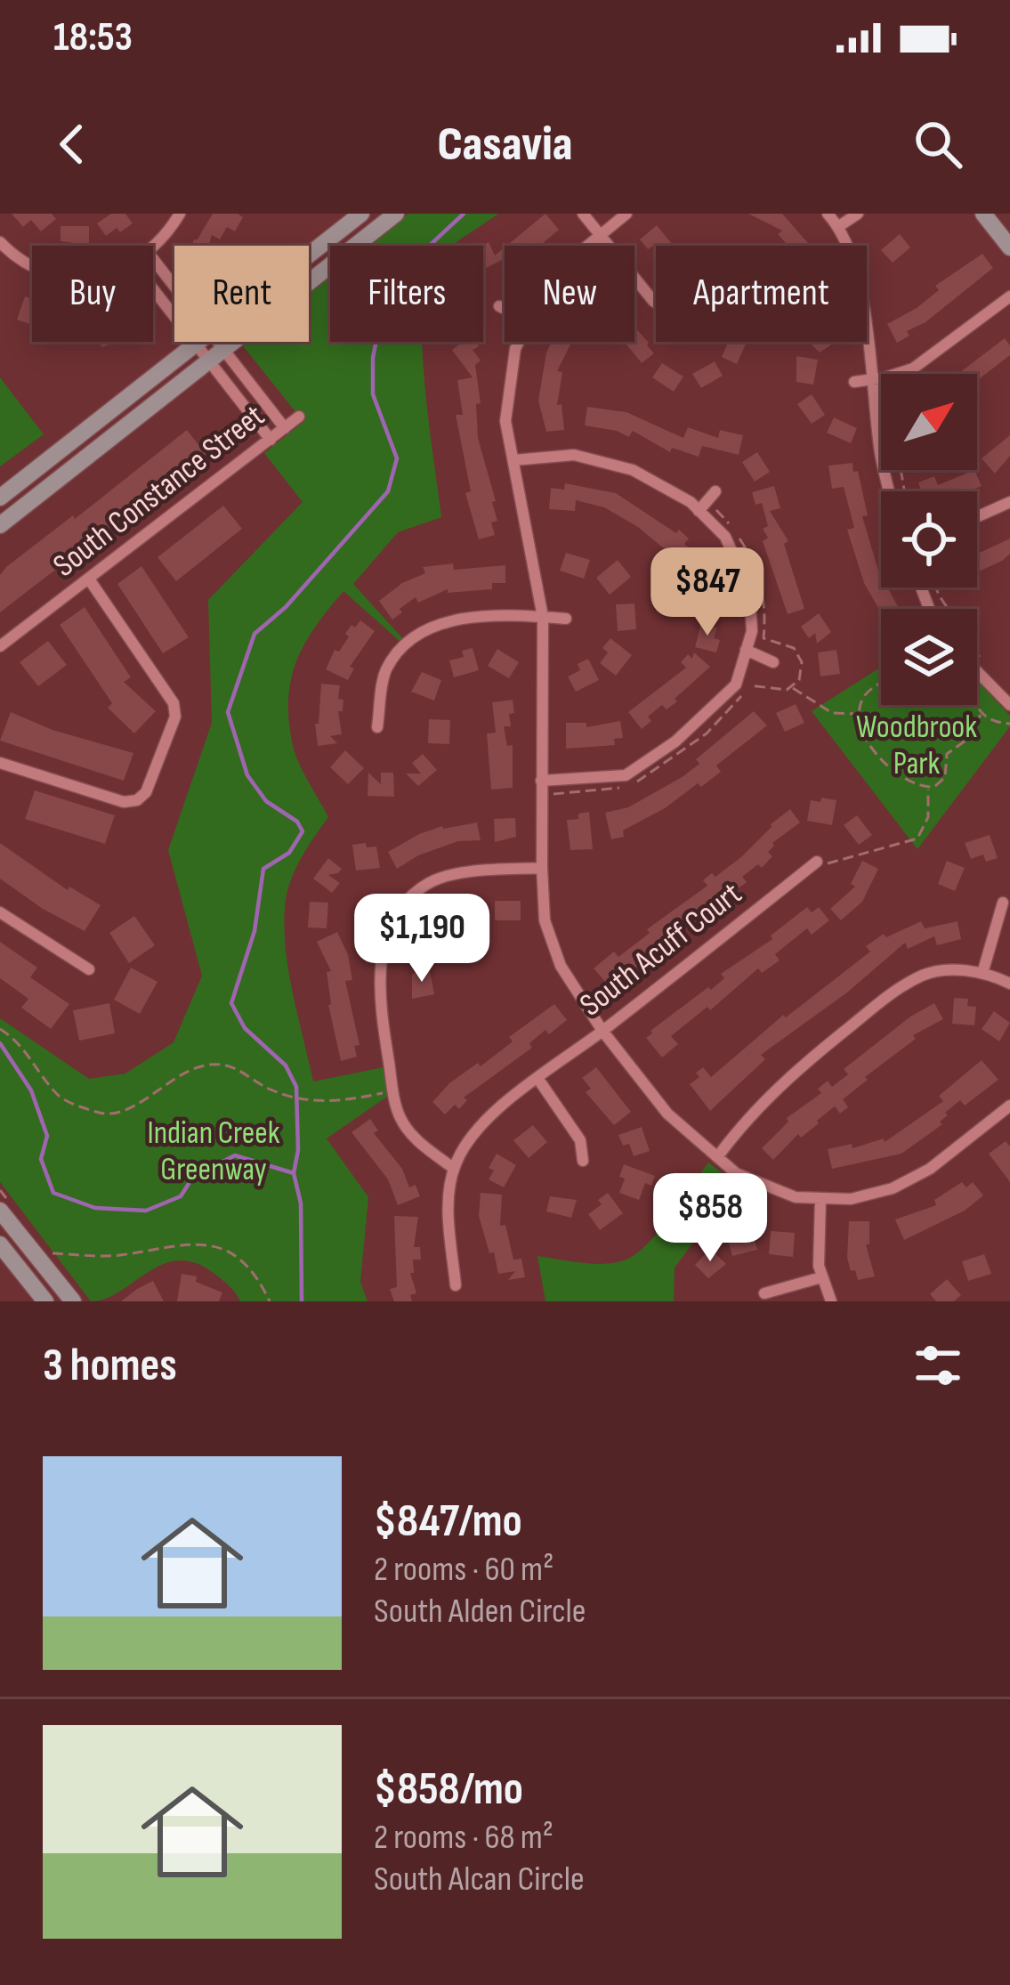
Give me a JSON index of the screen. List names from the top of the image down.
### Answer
{
  "streets": {
    "street": ["South Constance Street", "South Acuff Court"]
  },
  "parks": ["Woodbrook Park", "Indian Creek Greenway"],
  "north": "top right",
  "page": {
    "status": "18:53",
    "header": "Casavia",
    "chip": [
      "Buy",
      "Rent",
      "Filters",
      "New",
      "Apartment"
    ],
    "price": ["$847", "$1,190", "$858"],
    "heading": "3 homes",
    "list": [
      {
        "name": "$847/mo",
        "note": "2 rooms · 60 m² · South Alden Circle"
      },
      {
        "name": "$858/mo",
        "note": "2 rooms · 68 m² · South Alcan Circle"
      }
    ]
  }
}
